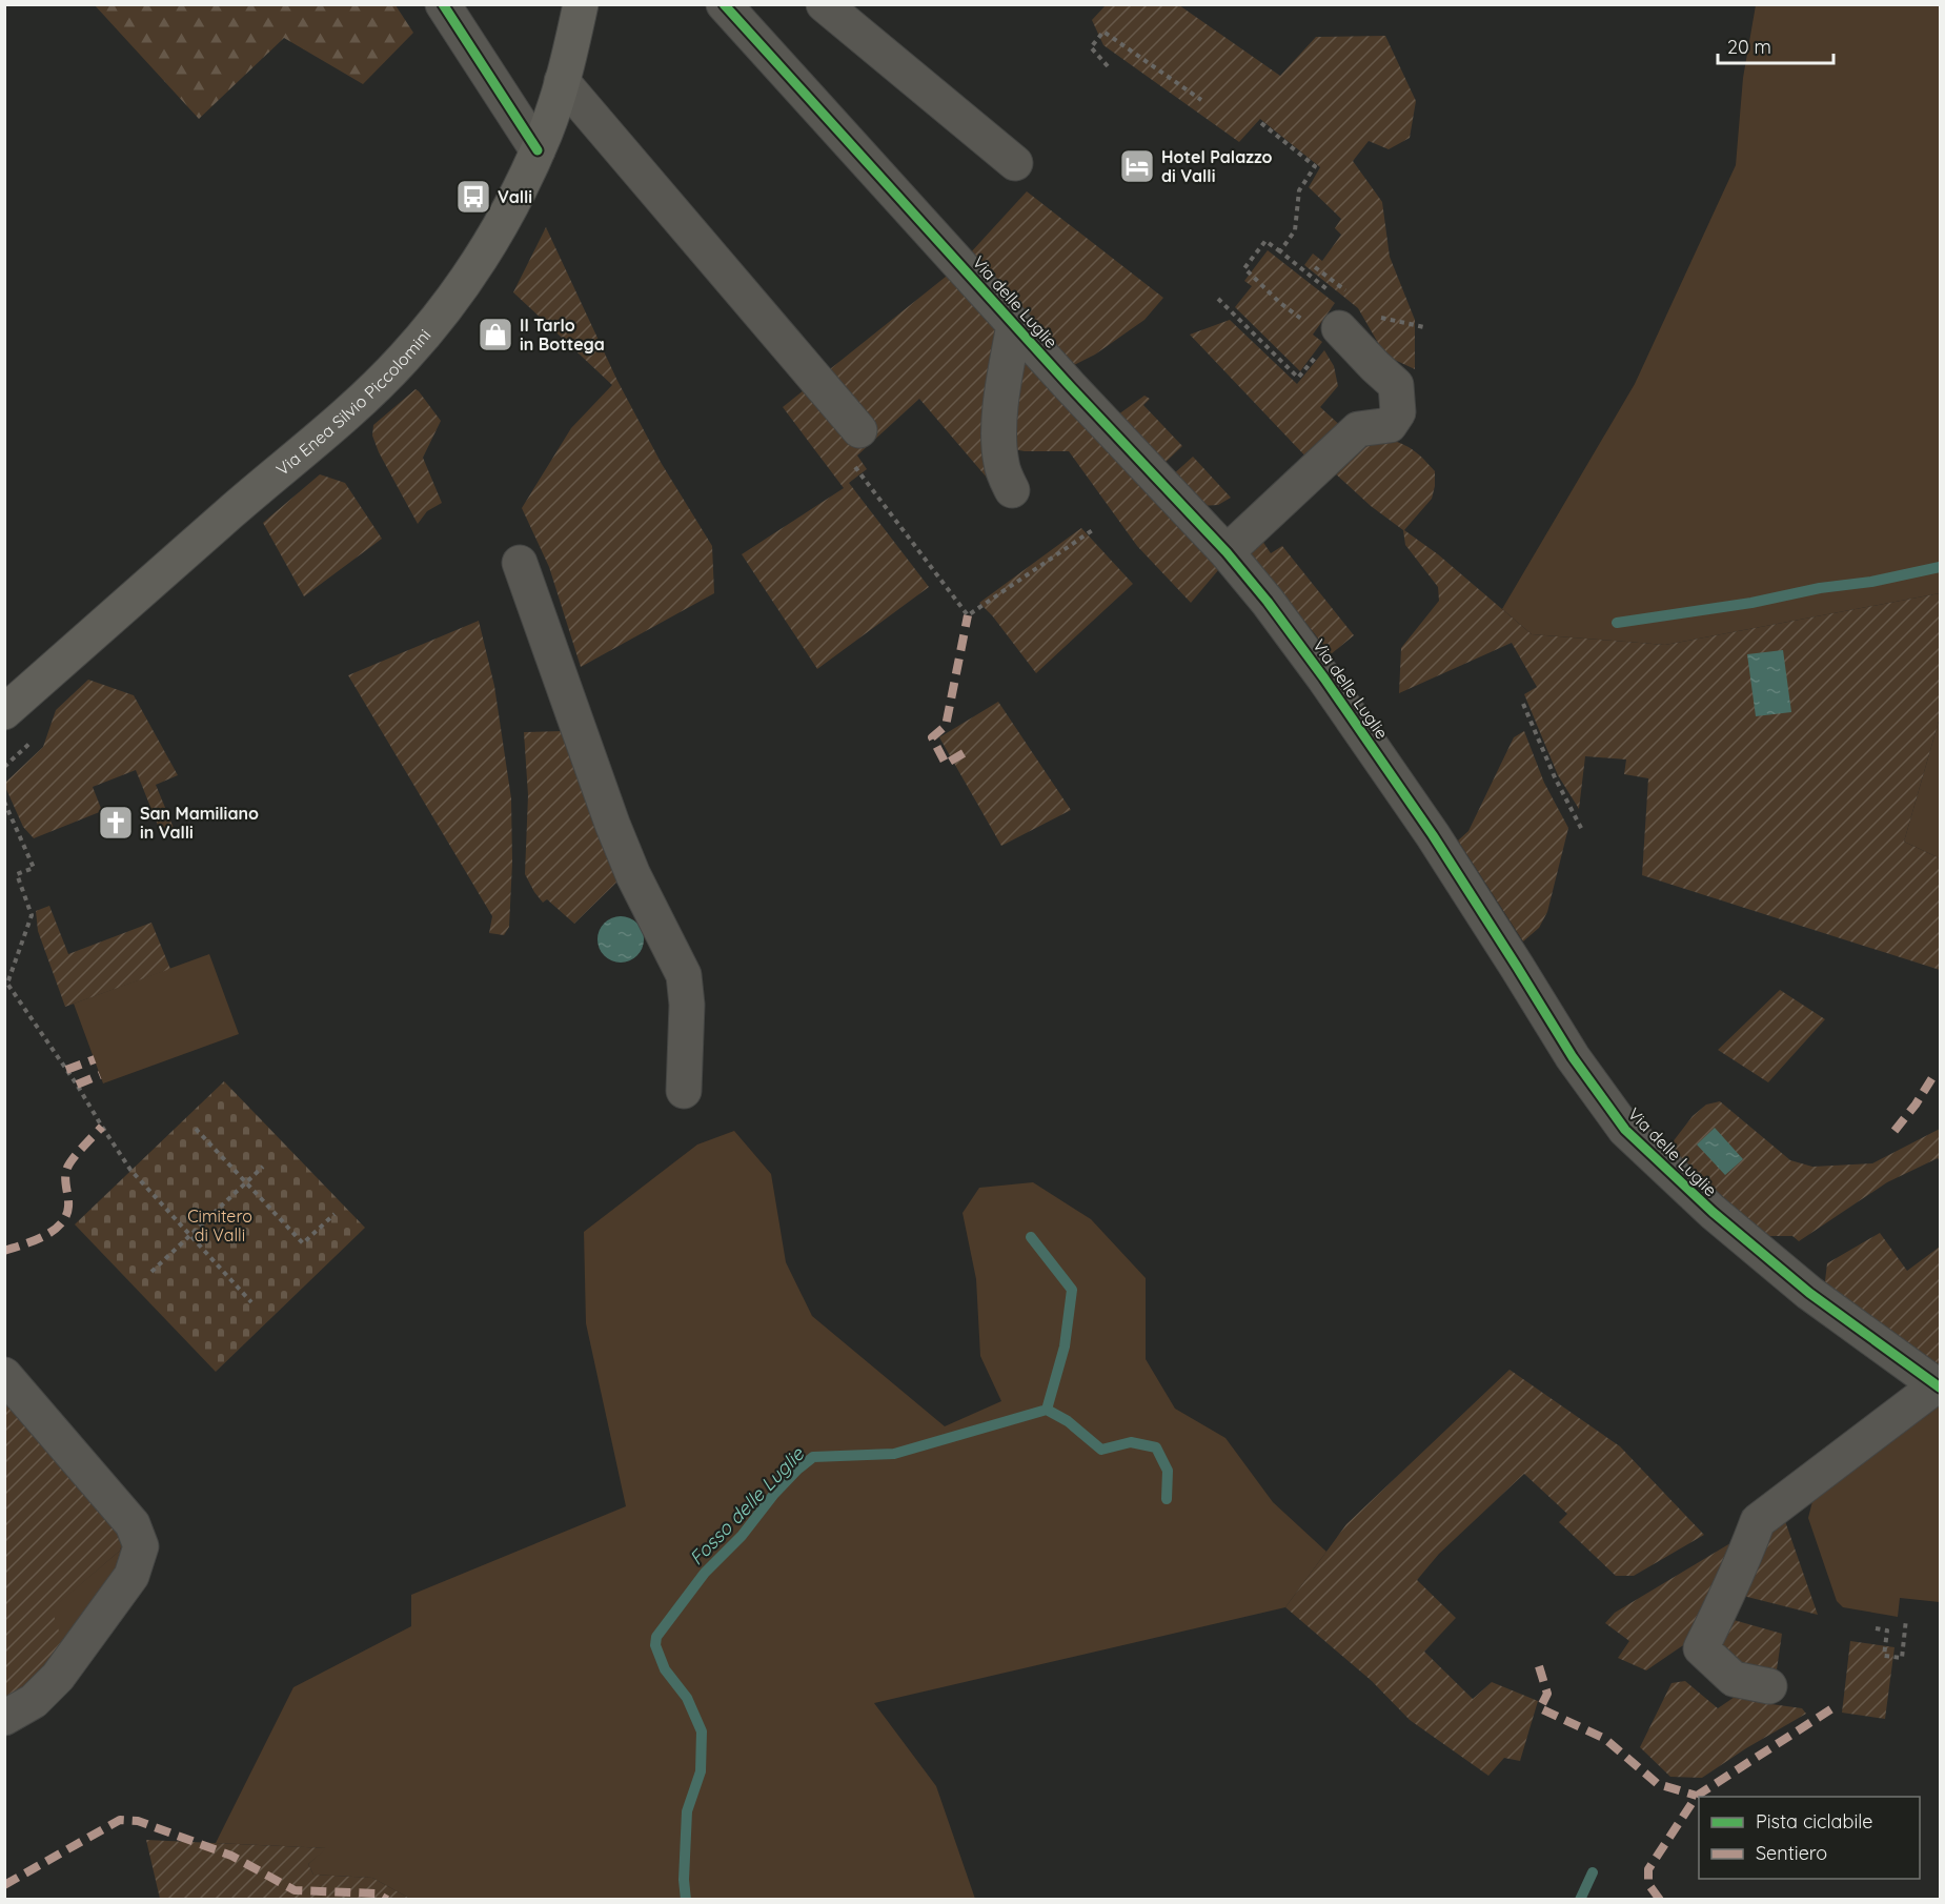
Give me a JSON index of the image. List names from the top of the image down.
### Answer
{
  "streets": {
    "main road": ["Via Enea Silvio Piccolomini"],
    "street": ["Via delle Luglie"]
  },
  "water": ["Fosso delle Luglie"],
  "parks": ["Cimitero di Valli"],
  "places": {
    "hotel": ["Hotel Palazzo di Valli"],
    "bus stop": ["Valli"],
    "shop": ["Il Tarlo in Bottega"],
    "church": ["San Mamiliano in Valli"]
  },
  "legend": ["Pista ciclabile", "Sentiero"],
  "scale_bar": "20 m"
}
